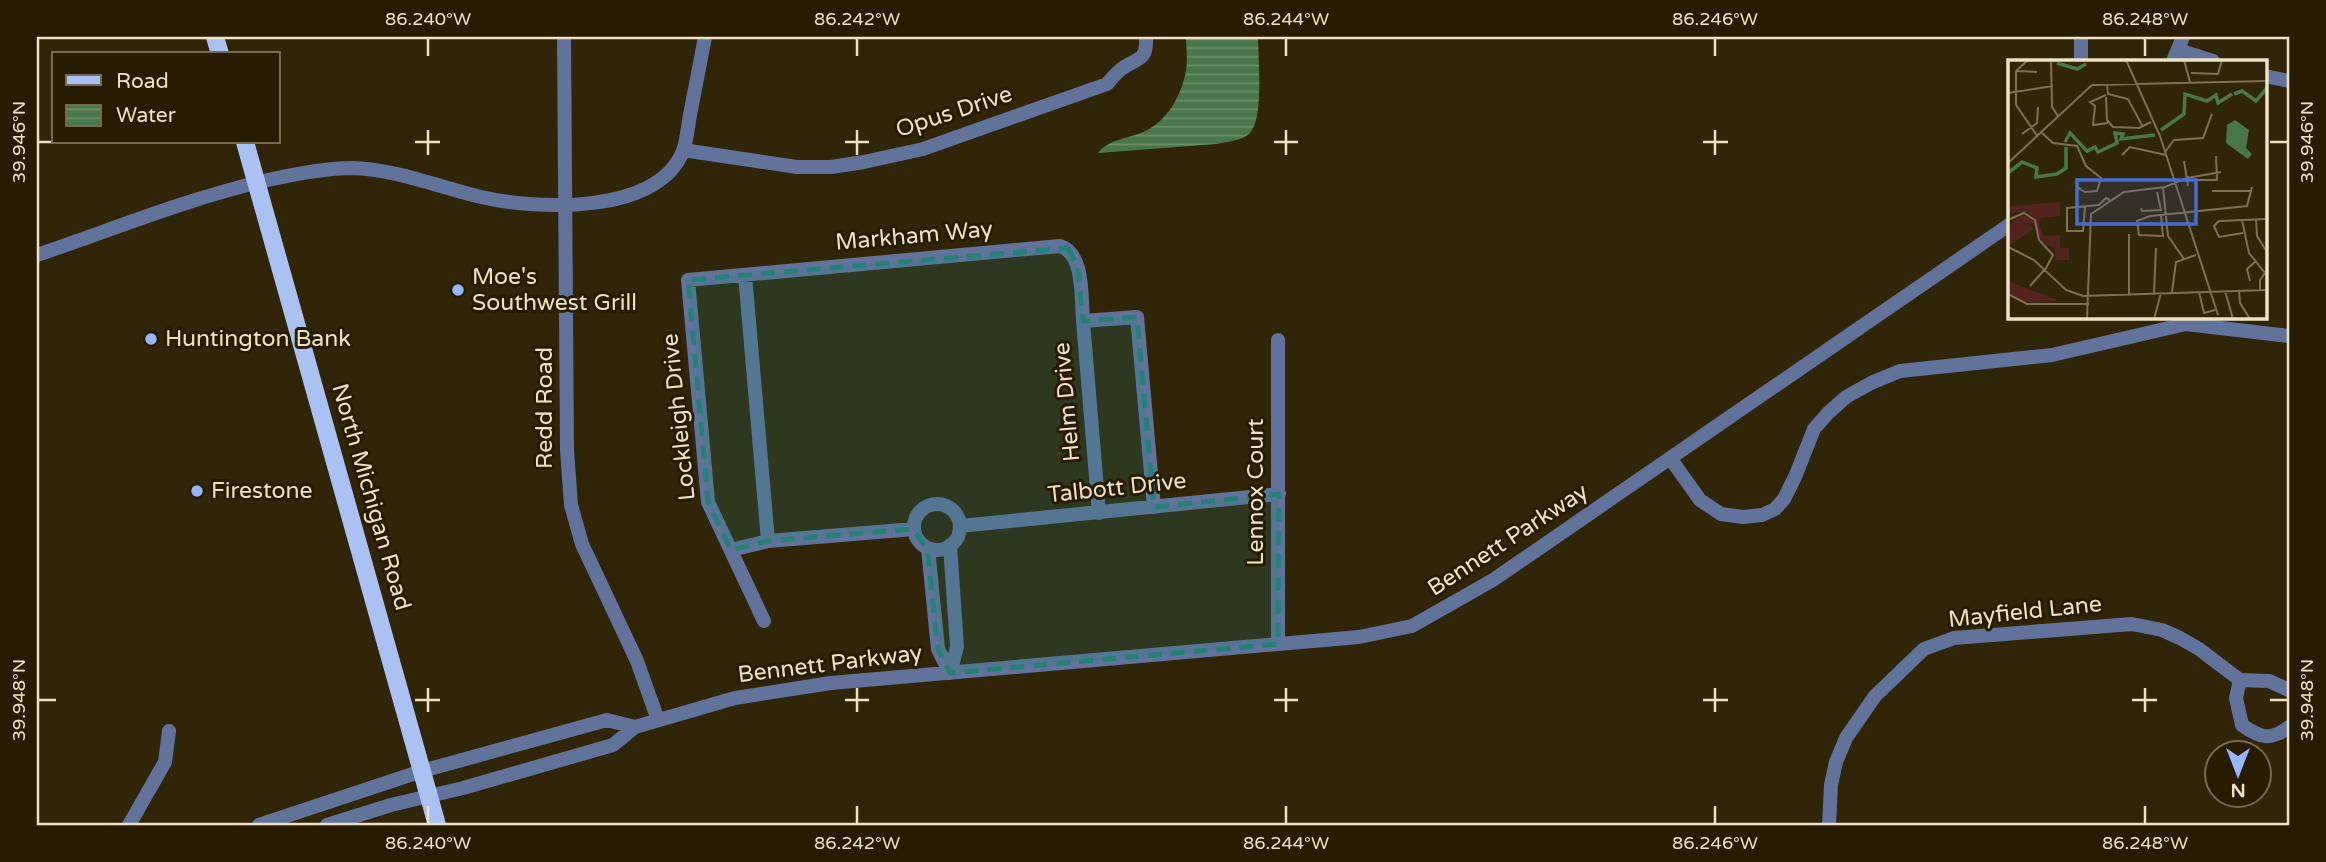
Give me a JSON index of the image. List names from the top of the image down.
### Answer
{
  "streets": {
    "main road": ["North Michigan Road"],
    "street": [
      "Opus Drive",
      "Markham Way",
      "Helm Drive",
      "Redd Road",
      "Lockleigh Drive",
      "Talbott Drive",
      "Lennox Court",
      "Bennett Parkway",
      "Mayfield Lane"
    ]
  },
  "crossings": [
    ["Markham Way", "Helm Drive"],
    ["Markham Way", "Lockleigh Drive"],
    ["Helm Drive", "Talbott Drive"],
    ["Redd Road", "Bennett Parkway"],
    ["Talbott Drive", "Lennox Court"],
    ["Talbott Drive", "Bennett Parkway"],
    ["Lennox Court", "Bennett Parkway"],
    ["North Michigan Road", "Bennett Parkway"]
  ],
  "places": ["Moe's Southwest Grill", "Huntington Bank", "Firestone"],
  "legend": ["Road", "Water"],
  "north": "bottom",
  "coordinates": [
    "86.240°W",
    "86.242°W",
    "86.244°W",
    "86.246°W",
    "86.248°W",
    "39.946°N",
    "39.948°N"
  ]
}
